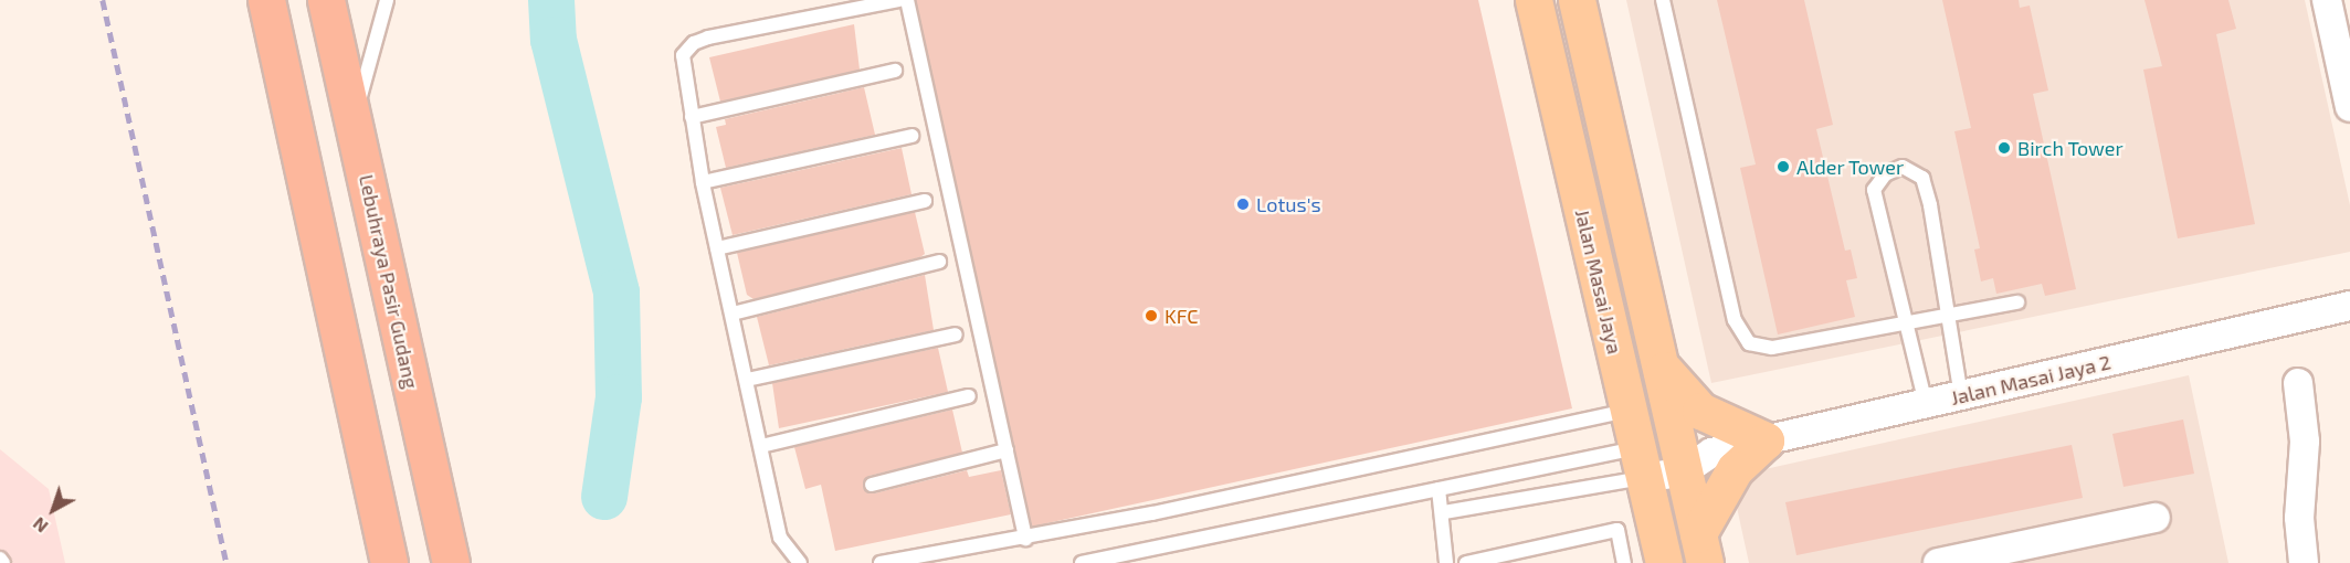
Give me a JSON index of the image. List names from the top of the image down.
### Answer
{
  "streets": {
    "highway": ["Lebuhraya Pasir Gudang"],
    "main road": ["Jalan Masai Jaya"],
    "street": ["Jalan Masai Jaya 2"]
  },
  "crossings": [
    ["Jalan Masai Jaya", "Jalan Masai Jaya 2"]
  ],
  "places": [
    "Birch Tower",
    "Alder Tower",
    "Lotus's",
    "KFC"
  ],
  "north": "bottom left"
}
